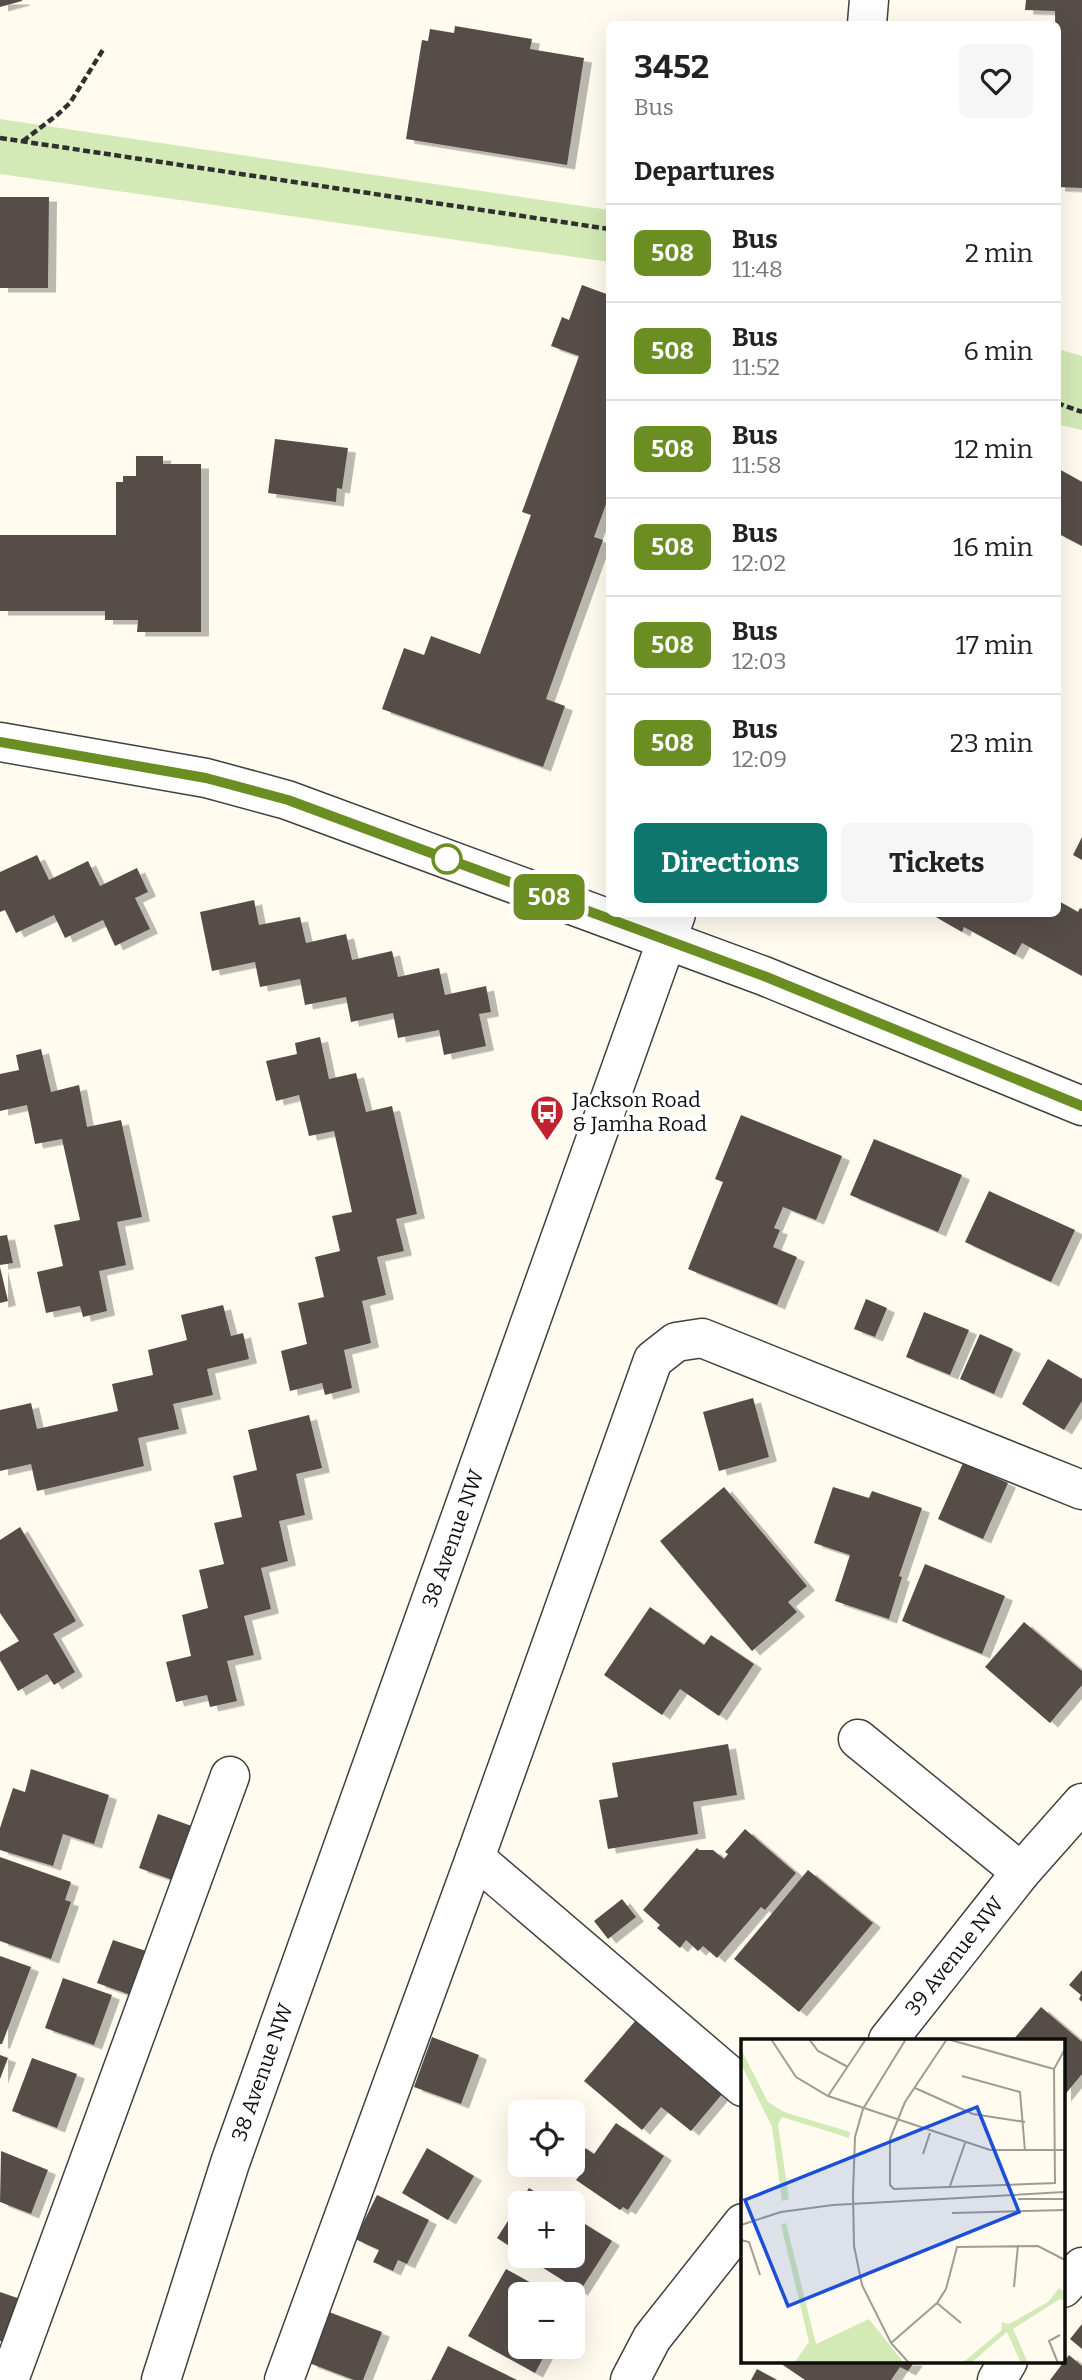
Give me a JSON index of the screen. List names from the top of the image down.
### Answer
{
  "streets": {
    "street": ["38 Avenue NW", "39 Avenue NW"]
  },
  "places": {
    "bus stop": ["Jackson Road & Jamha Road"]
  },
  "lines": ["bus line 508"],
  "page": {
    "on_map": "508",
    "heading": [
      ["3452", "Bus"],
      "Departures"
    ],
    "list": [
      {
        "mark": "508",
        "name": "Bus",
        "note": "11:48",
        "value": "2 min"
      },
      {
        "mark": "508",
        "name": "Bus",
        "note": "11:52",
        "value": "6 min"
      },
      {
        "mark": "508",
        "name": "Bus",
        "note": "11:58",
        "value": "12 min"
      },
      {
        "mark": "508",
        "name": "Bus",
        "note": "12:02",
        "value": "16 min"
      },
      {
        "mark": "508",
        "name": "Bus",
        "note": "12:03",
        "value": "17 min"
      },
      {
        "mark": "508",
        "name": "Bus",
        "note": "12:09",
        "value": "23 min"
      }
    ],
    "buttons": ["Directions", "Tickets"],
    "map_buttons": ["+", "−"]
  }
}
